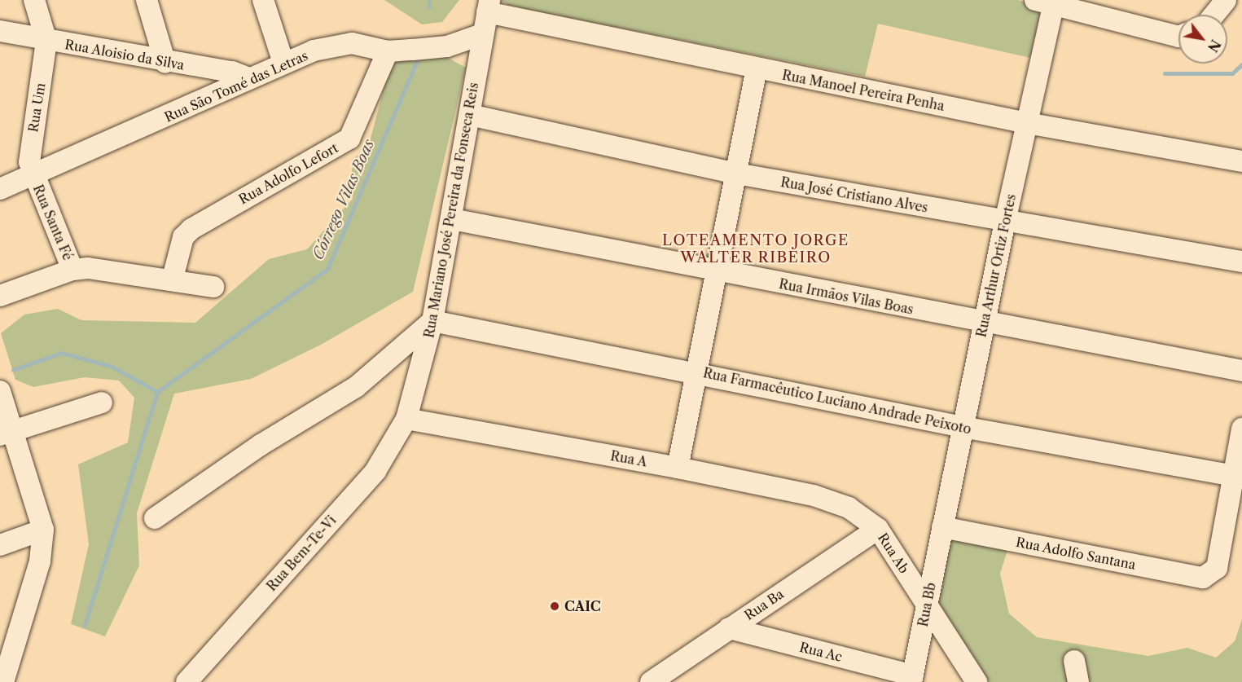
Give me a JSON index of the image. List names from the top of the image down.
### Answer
{
  "streets": {
    "street": [
      "Rua Aloisio da Silva",
      "Rua São Tomé das Letras",
      "Rua Manoel Pereira Penha",
      "Rua Um",
      "Rua Adolfo Lefort",
      "Rua José Cristiano Alves",
      "Rua Mariano José Pereira da Fonseca Reis",
      "Rua Santa Fé",
      "Rua Arthur Ortiz Fortes",
      "Rua Irmãos Vilas Boas",
      "Rua Farmacêutico Luciano Andrade Peixoto",
      "Rua A",
      "Rua Bem-Te-Vi",
      "Rua Ab",
      "Rua Adolfo Santana",
      "Rua Ba",
      "Rua Bb",
      "Rua Ac"
    ]
  },
  "crossings": [
    ["Rua Aloisio da Silva", "Rua São Tomé das Letras"],
    ["Rua Aloisio da Silva", "Rua Um"],
    ["Rua São Tomé das Letras", "Rua Um"],
    ["Rua São Tomé das Letras", "Rua Adolfo Lefort"],
    ["Rua São Tomé das Letras", "Rua Mariano José Pereira da Fonseca Reis"],
    ["Rua São Tomé das Letras", "Rua Santa Fé"],
    ["Rua Manoel Pereira Penha", "Rua Mariano José Pereira da Fonseca Reis"],
    ["Rua Manoel Pereira Penha", "Rua Arthur Ortiz Fortes"],
    ["Rua Um", "Rua Santa Fé"],
    ["Rua José Cristiano Alves", "Rua Mariano José Pereira da Fonseca Reis"],
    ["Rua José Cristiano Alves", "Rua Arthur Ortiz Fortes"],
    ["Rua Mariano José Pereira da Fonseca Reis", "Rua Irmãos Vilas Boas"],
    ["Rua Mariano José Pereira da Fonseca Reis", "Rua Farmacêutico Luciano Andrade Peixoto"],
    ["Rua Mariano José Pereira da Fonseca Reis", "Rua A"],
    ["Rua Mariano José Pereira da Fonseca Reis", "Rua Bem-Te-Vi"],
    ["Rua Arthur Ortiz Fortes", "Rua Irmãos Vilas Boas"],
    ["Rua Arthur Ortiz Fortes", "Rua Farmacêutico Luciano Andrade Peixoto"],
    ["Rua Arthur Ortiz Fortes", "Rua Adolfo Santana"],
    ["Rua Arthur Ortiz Fortes", "Rua Bb"],
    ["Rua Farmacêutico Luciano Andrade Peixoto", "Rua Adolfo Santana"],
    ["Rua A", "Rua Bem-Te-Vi"],
    ["Rua A", "Rua Ab"],
    ["Rua Ab", "Rua Ba"],
    ["Rua Ab", "Rua Bb"],
    ["Rua Adolfo Santana", "Rua Bb"],
    ["Rua Ba", "Rua Ac"],
    ["Rua Bb", "Rua Ac"]
  ],
  "districts": ["LOTEAMENTO JORGE WALTER RIBEIRO"],
  "water": ["Córrego Vilas Boas"],
  "places": ["CAIC"],
  "north": "bottom right"
}
